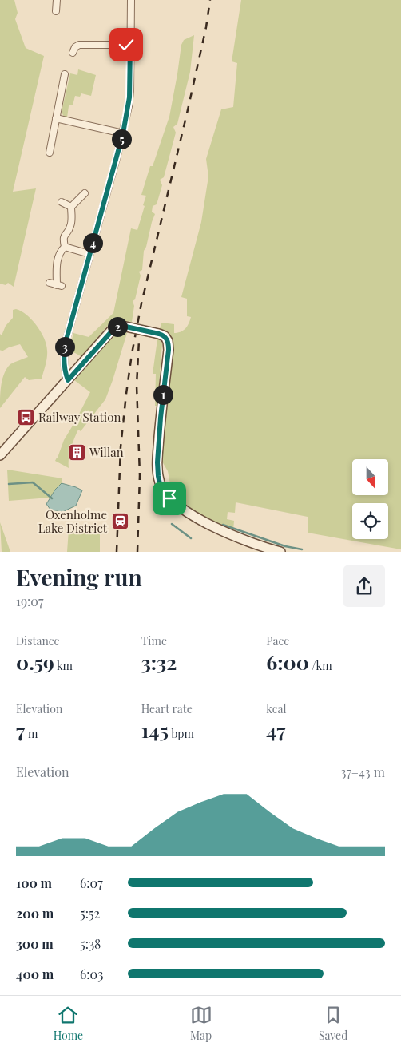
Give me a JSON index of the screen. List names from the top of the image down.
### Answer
{
  "places": {
    "bus stop": ["Railway Station"],
    "building": ["Willan"],
    "station": ["Oxenholme Lake District"]
  },
  "north": "bottom",
  "page": {
    "pins": [
      "5",
      "4",
      "2",
      "3",
      "1"
    ],
    "heading": ["Evening run", "19:07"],
    "stats": [
      ["Distance", "0.59 km"],
      ["Time", "3:32"],
      ["Pace", "6:00 /km"],
      ["Elevation", "7 m"],
      ["Heart rate", "145 bpm"],
      ["kcal", "47"]
    ],
    "chart": ["Elevation", "37–43 m"],
    "list": [
      {
        "name": "100 m",
        "note": "6:07"
      },
      {
        "name": "200 m",
        "note": "5:52"
      },
      {
        "name": "300 m",
        "note": "5:38"
      },
      {
        "name": "400 m",
        "note": "6:03"
      }
    ],
    "tabs": ["Home", "Map", "Saved"]
  }
}
